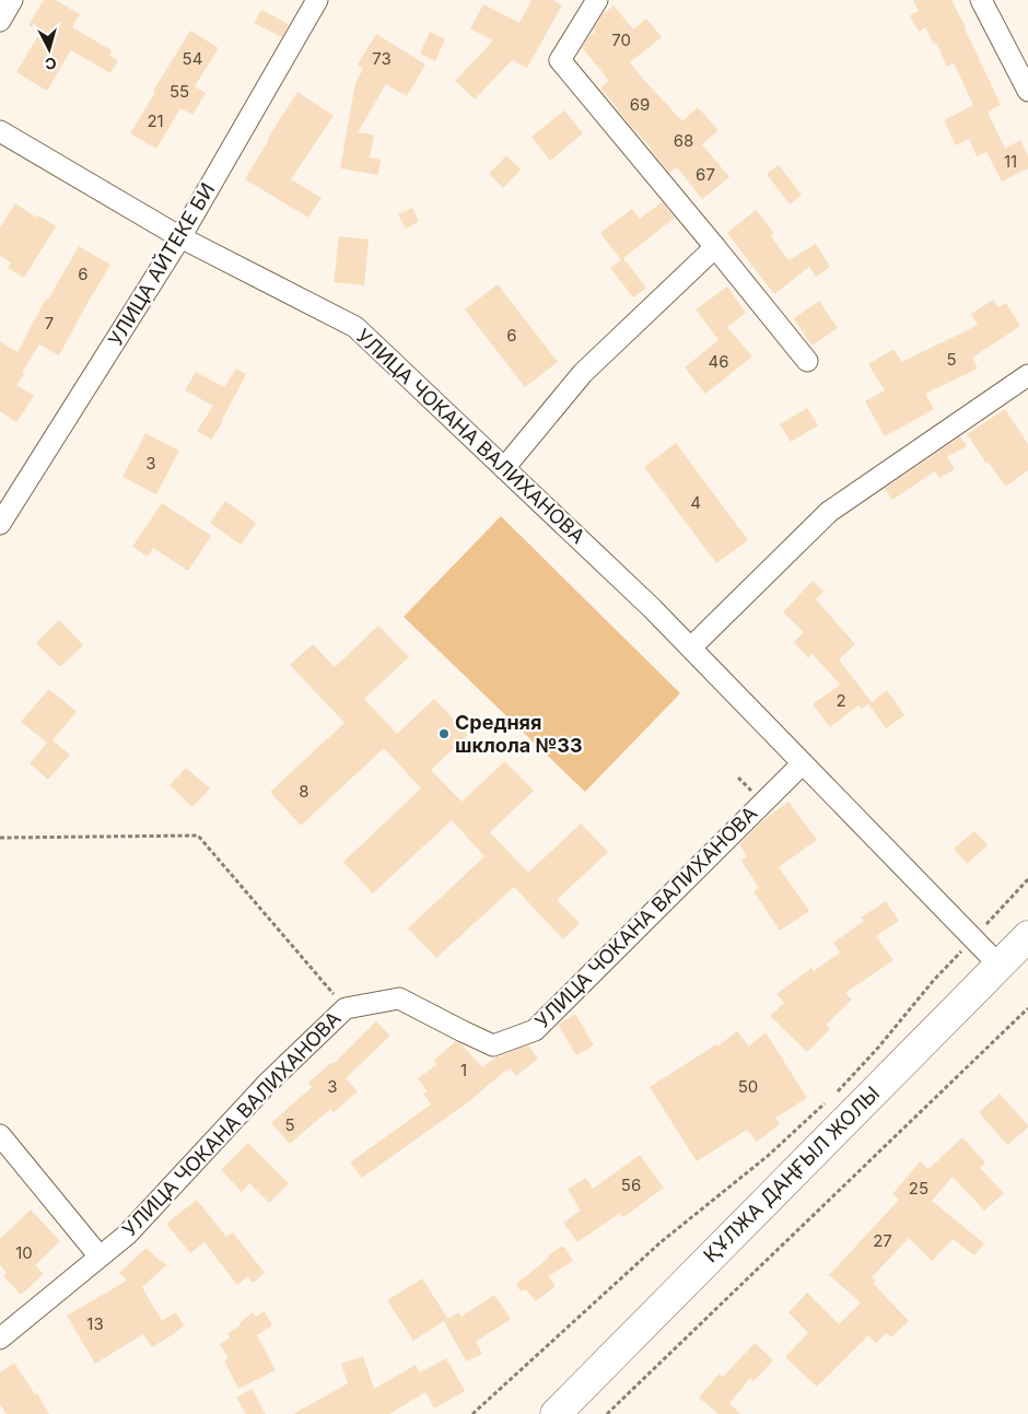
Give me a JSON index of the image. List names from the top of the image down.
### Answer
{
  "streets": {
    "main road": ["ҚҰЛЖА ДАҢҒЫЛ ЖОЛЫ"],
    "street": ["УЛИЦА АЙТЕКЕ БИ", "УЛИЦА ЧОКАНА ВАЛИХАНОВА"]
  },
  "crossings": [
    ["УЛИЦА АЙТЕКЕ БИ", "УЛИЦА ЧОКАНА ВАЛИХАНОВА"],
    ["УЛИЦА ЧОКАНА ВАЛИХАНОВА", "ҚҰЛЖА ДАҢҒЫЛ ЖОЛЫ"]
  ],
  "places": ["Средняя шклола №33"],
  "house_numbers": [
    "70",
    "54",
    "73",
    "55",
    "69",
    "21",
    "68",
    "11",
    "67",
    "6",
    "7",
    "6",
    "5",
    "46",
    "3",
    "4",
    "2",
    "8",
    "1",
    "3",
    "50",
    "5",
    "56",
    "25",
    "27",
    "10",
    "13"
  ],
  "north": "bottom"
}
